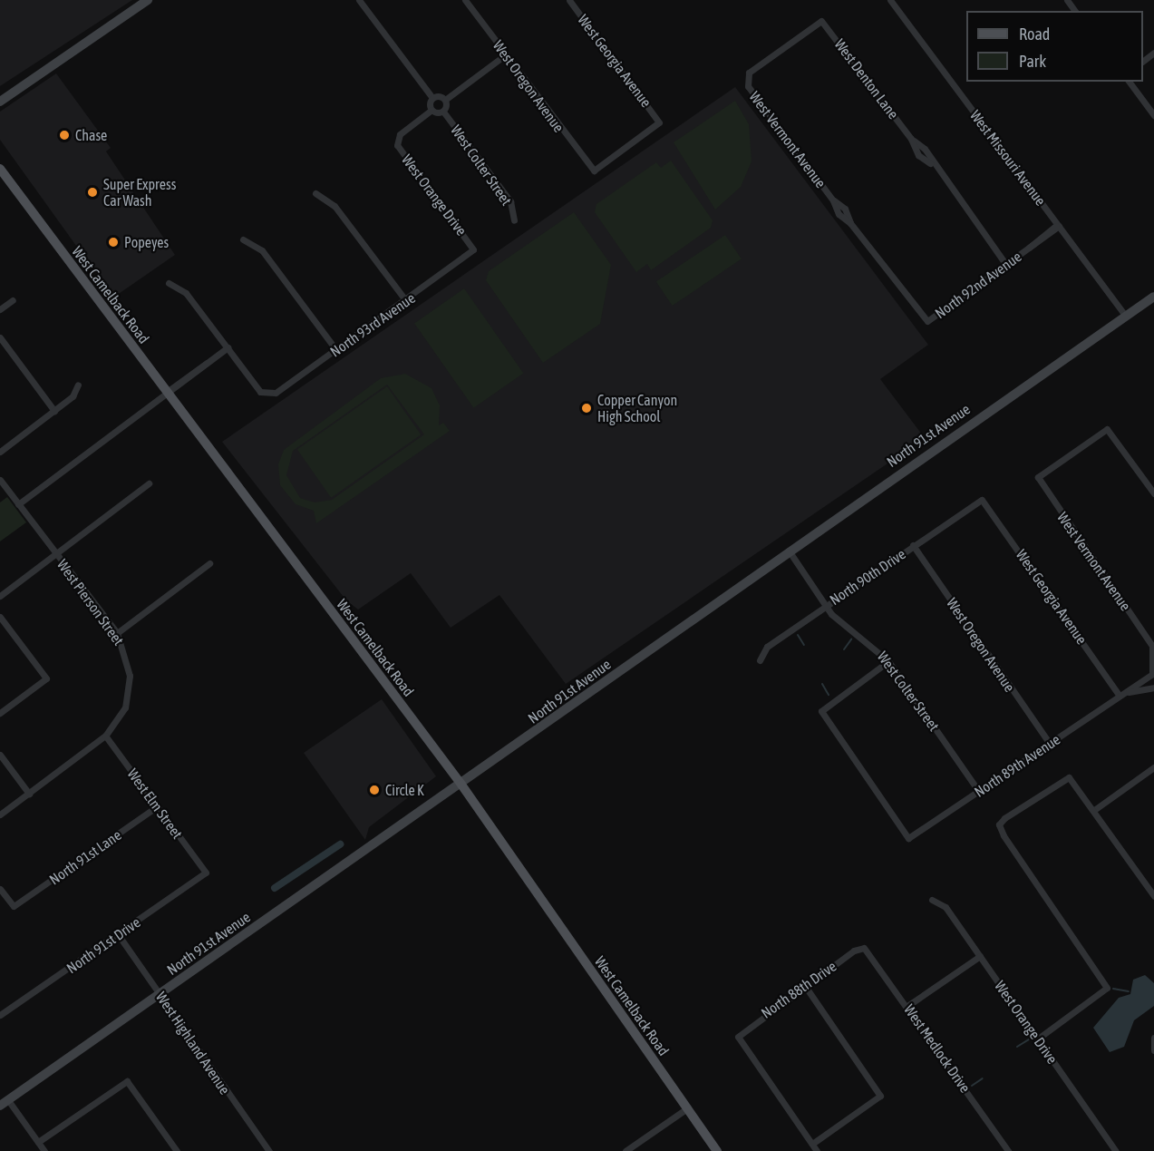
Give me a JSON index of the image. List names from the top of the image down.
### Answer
{
  "streets": {
    "main road": ["West Camelback Road", "North 91st Avenue"],
    "street": [
      "West Georgia Avenue",
      "West Denton Lane",
      "West Oregon Avenue",
      "West Vermont Avenue",
      "West Missouri Avenue",
      "West Colter Street",
      "West Orange Drive",
      "North 92nd Avenue",
      "North 93rd Avenue",
      "North 90th Drive",
      "West Pierson Street",
      "North 89th Avenue",
      "West Elm Street",
      "North 91st Lane",
      "North 91st Drive",
      "North 88th Drive",
      "West Highland Avenue",
      "West Medlock Drive"
    ]
  },
  "crossings": [
    ["West Georgia Avenue", "West Oregon Avenue"],
    ["West Georgia Avenue", "North 90th Drive"],
    ["West Georgia Avenue", "North 89th Avenue"],
    ["West Denton Lane", "West Vermont Avenue"],
    ["West Denton Lane", "North 92nd Avenue"],
    ["West Oregon Avenue", "North 90th Drive"],
    ["West Oregon Avenue", "North 89th Avenue"],
    ["West Vermont Avenue", "North 92nd Avenue"],
    ["West Vermont Avenue", "North 89th Avenue"],
    ["West Missouri Avenue", "North 92nd Avenue"],
    ["West Missouri Avenue", "North 91st Avenue"],
    ["West Colter Street", "North 91st Avenue"],
    ["West Colter Street", "North 90th Drive"],
    ["West Colter Street", "North 89th Avenue"],
    ["West Orange Drive", "North 93rd Avenue"],
    ["West Camelback Road", "North 91st Avenue"],
    ["North 91st Avenue", "West Highland Avenue"],
    ["West Pierson Street", "West Elm Street"],
    ["West Elm Street", "North 91st Lane"],
    ["West Elm Street", "North 91st Drive"],
    ["North 91st Drive", "West Highland Avenue"],
    ["North 88th Drive", "West Medlock Drive"]
  ],
  "places": [
    "Chase",
    "Super Express Car Wash",
    "Popeyes",
    "Copper Canyon High School",
    "Circle K"
  ],
  "legend": ["Road", "Park"]
}
